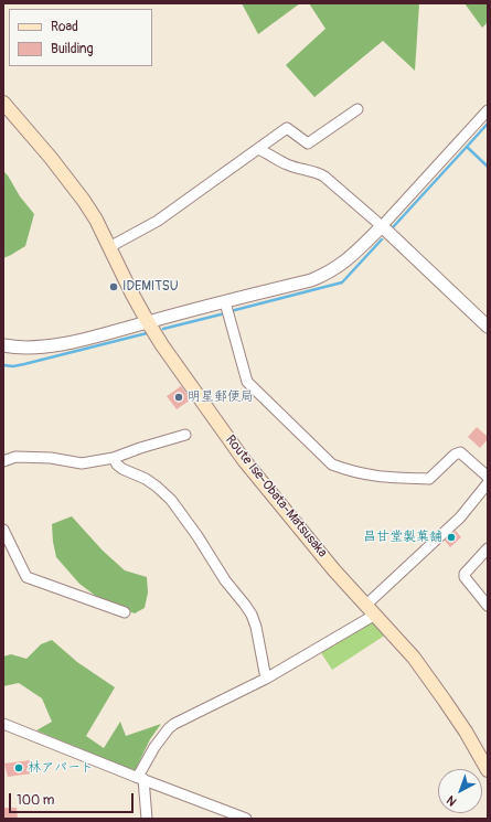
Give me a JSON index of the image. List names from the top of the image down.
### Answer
{
  "streets": {
    "main road": ["Route Ise-Obata-Matsusaka"]
  },
  "places": [
    "IDEMITSU",
    "明星郵便局",
    "昌甘堂製菓舗",
    "林アパート"
  ],
  "legend": ["Road", "Building"],
  "scale_bar": "100 m",
  "north": "bottom left"
}
